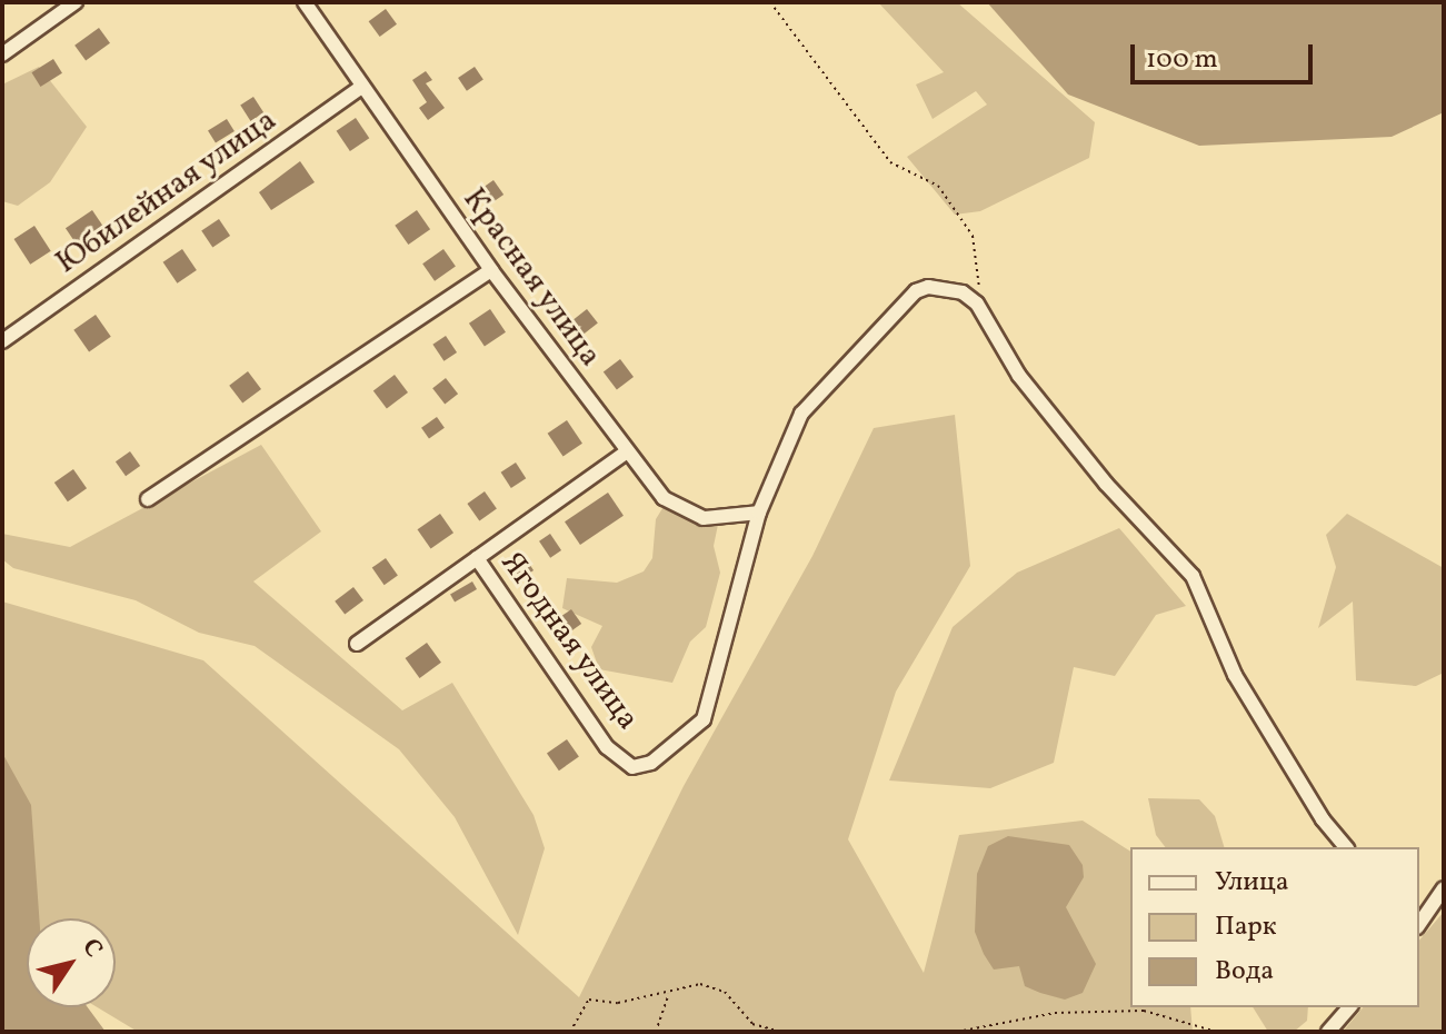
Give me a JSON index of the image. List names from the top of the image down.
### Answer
{
  "streets": {
    "street": ["Юбилейная улица", "Красная улица", "Ягодная улица"]
  },
  "crossings": [
    ["Юбилейная улица", "Красная улица"],
    ["Красная улица", "Ягодная улица"]
  ],
  "legend": ["Улица", "Парк", "Вода"],
  "scale_bar": "100 m",
  "north": "top right"
}
